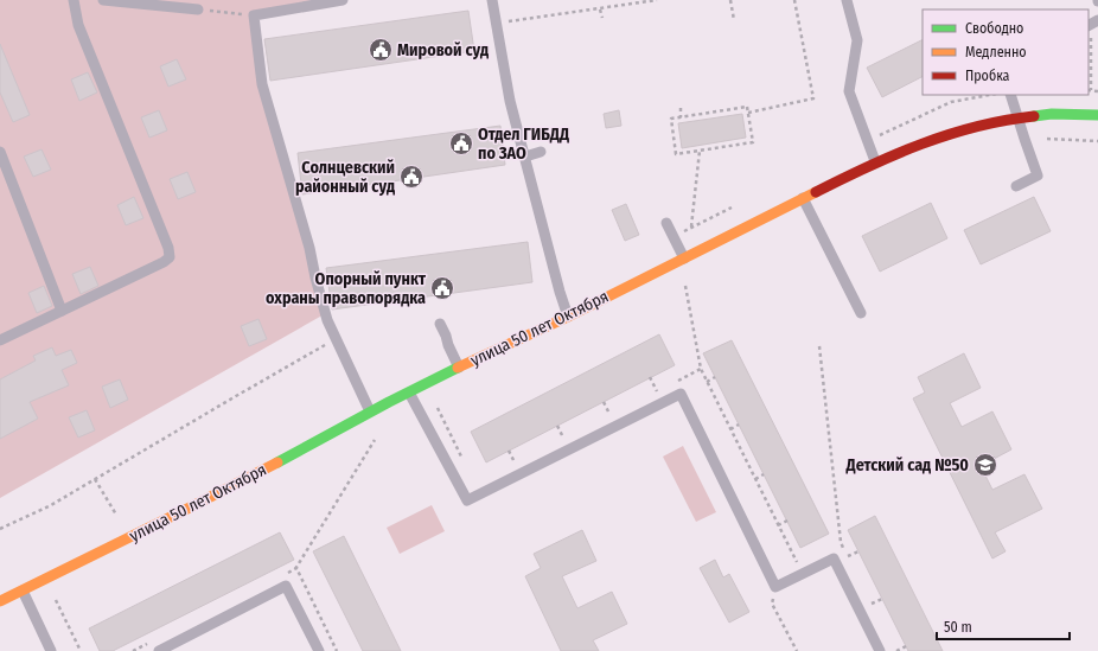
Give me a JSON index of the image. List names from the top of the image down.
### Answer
{
  "streets": {
    "street": ["улица 50 лет Октября"]
  },
  "places": {
    "public building": [
      "Мировой суд",
      "Отдел ГИБДД по ЗАО",
      "Солнцевский районный суд",
      "Опорный пункт охраны правопорядка"
    ],
    "school or university": ["Детский сад №50"]
  },
  "legend": ["Свободно", "Медленно", "Пробка"],
  "scale_bar": "50 m"
}
